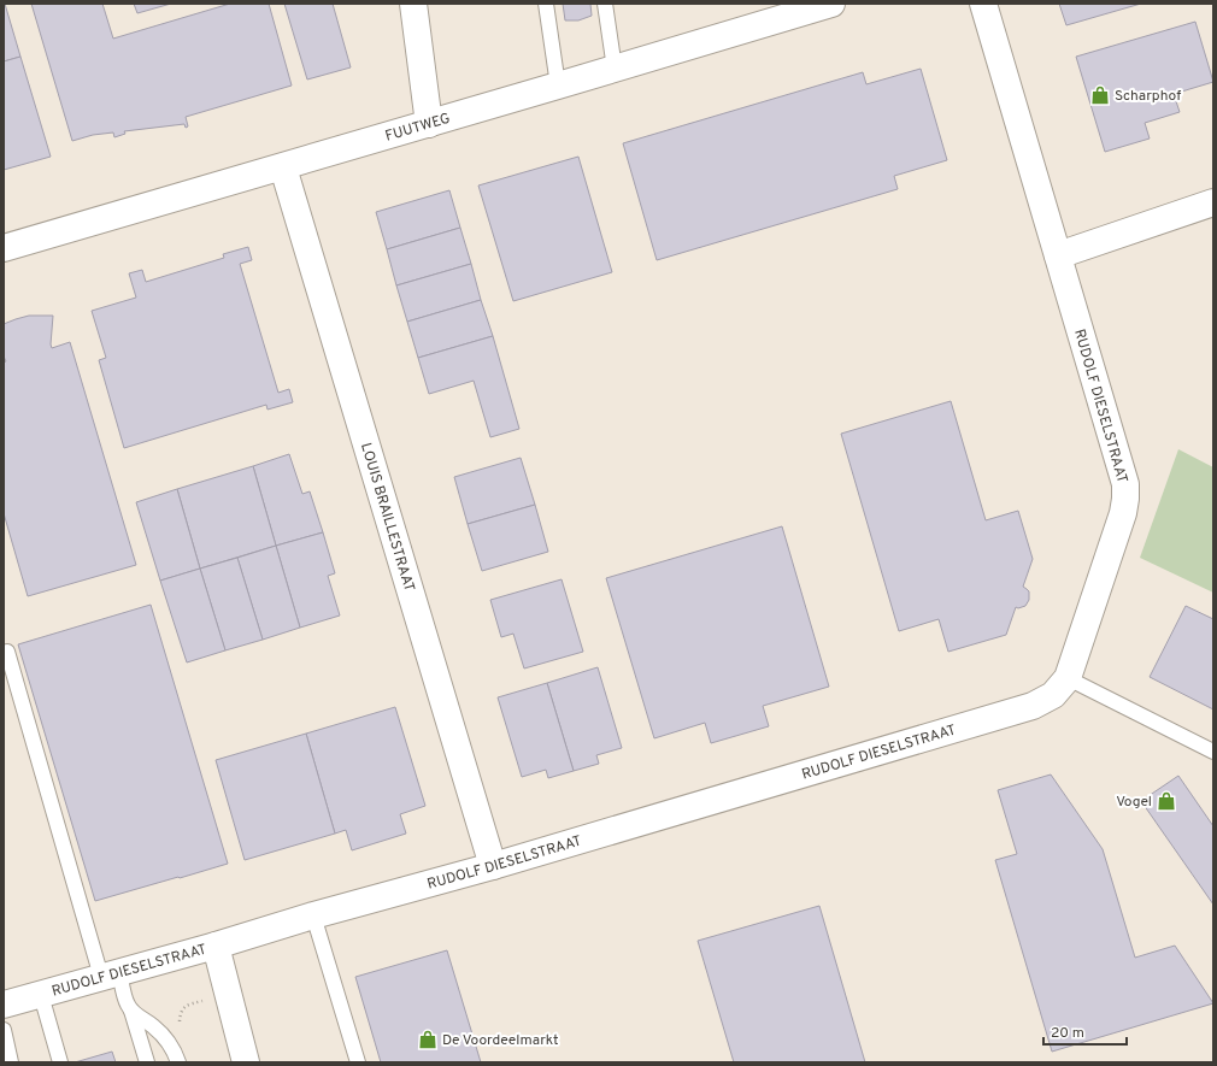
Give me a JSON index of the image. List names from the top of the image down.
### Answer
{
  "streets": {
    "street": ["FUUTWEG", "RUDOLF DIESELSTRAAT", "LOUIS BRAILLESTRAAT"]
  },
  "crossings": [
    ["FUUTWEG", "LOUIS BRAILLESTRAAT"],
    ["RUDOLF DIESELSTRAAT", "LOUIS BRAILLESTRAAT"]
  ],
  "places": {
    "shop": ["Scharphof", "Vogel", "De Voordeelmarkt"]
  },
  "scale_bar": "20 m"
}
